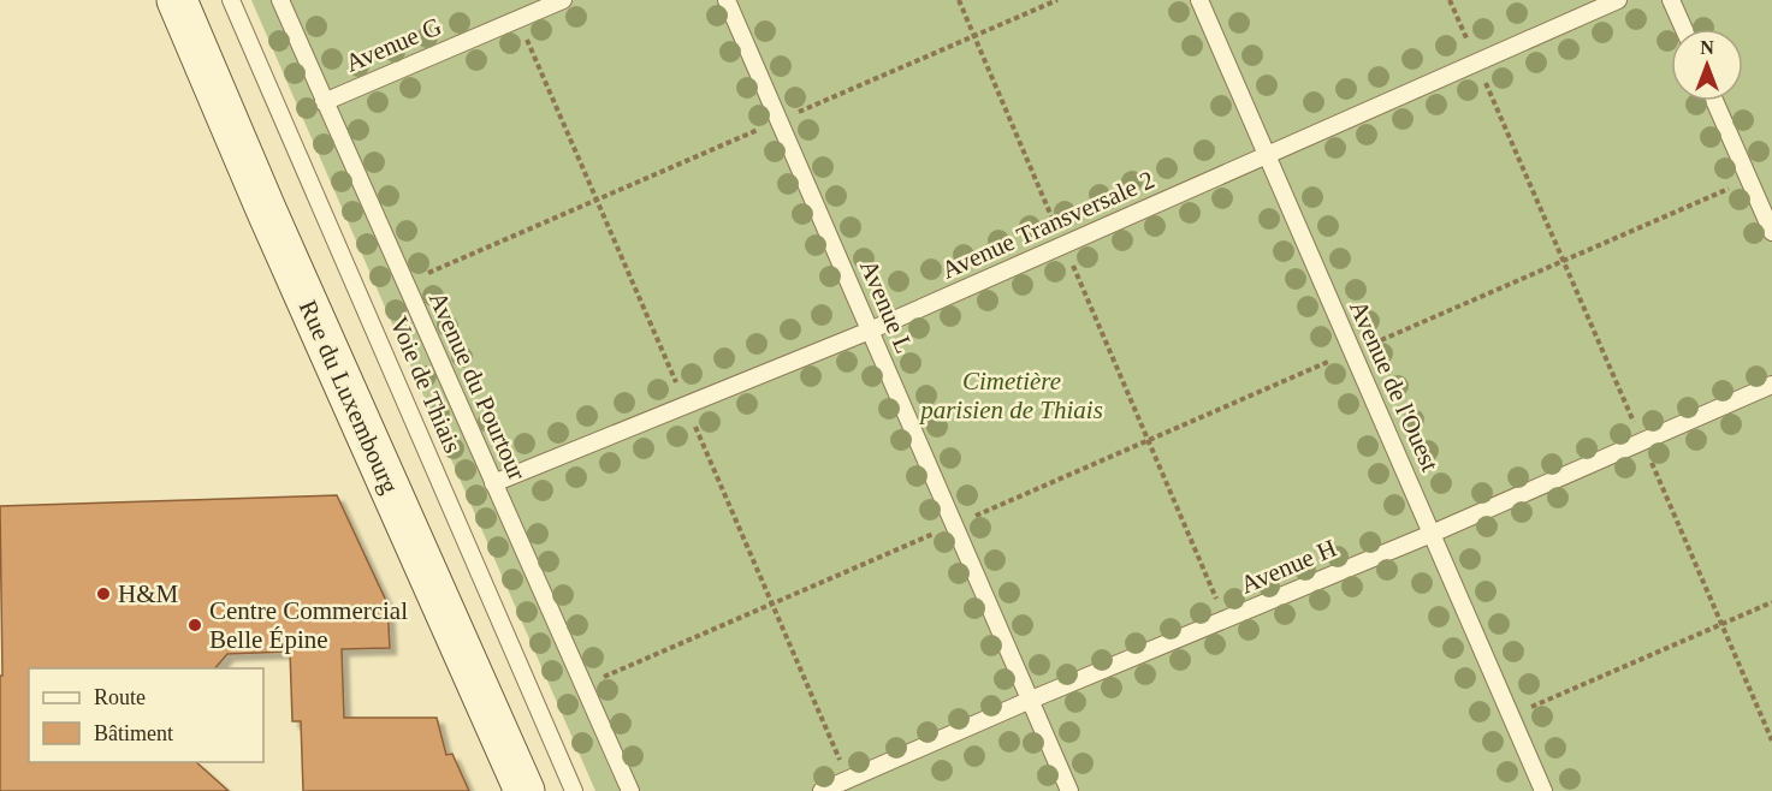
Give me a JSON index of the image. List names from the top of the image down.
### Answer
{
  "streets": {
    "street": ["Rue du Luxembourg"],
    "lane": [
      "Avenue G",
      "Avenue Transversale 2",
      "Avenue L",
      "Voie de Thiais",
      "Avenue du Pourtour",
      "Avenue de l'Ouest",
      "Avenue H"
    ]
  },
  "crossings": [
    ["Avenue G", "Avenue du Pourtour"],
    ["Avenue Transversale 2", "Avenue L"],
    ["Avenue Transversale 2", "Avenue du Pourtour"],
    ["Avenue Transversale 2", "Avenue de l'Ouest"],
    ["Avenue L", "Avenue H"],
    ["Avenue de l'Ouest", "Avenue H"]
  ],
  "parks": ["Cimetière parisien de Thiais"],
  "places": ["H&M", "Centre Commercial Belle Épine"],
  "legend": ["Route", "Bâtiment"],
  "north": "top"
}
